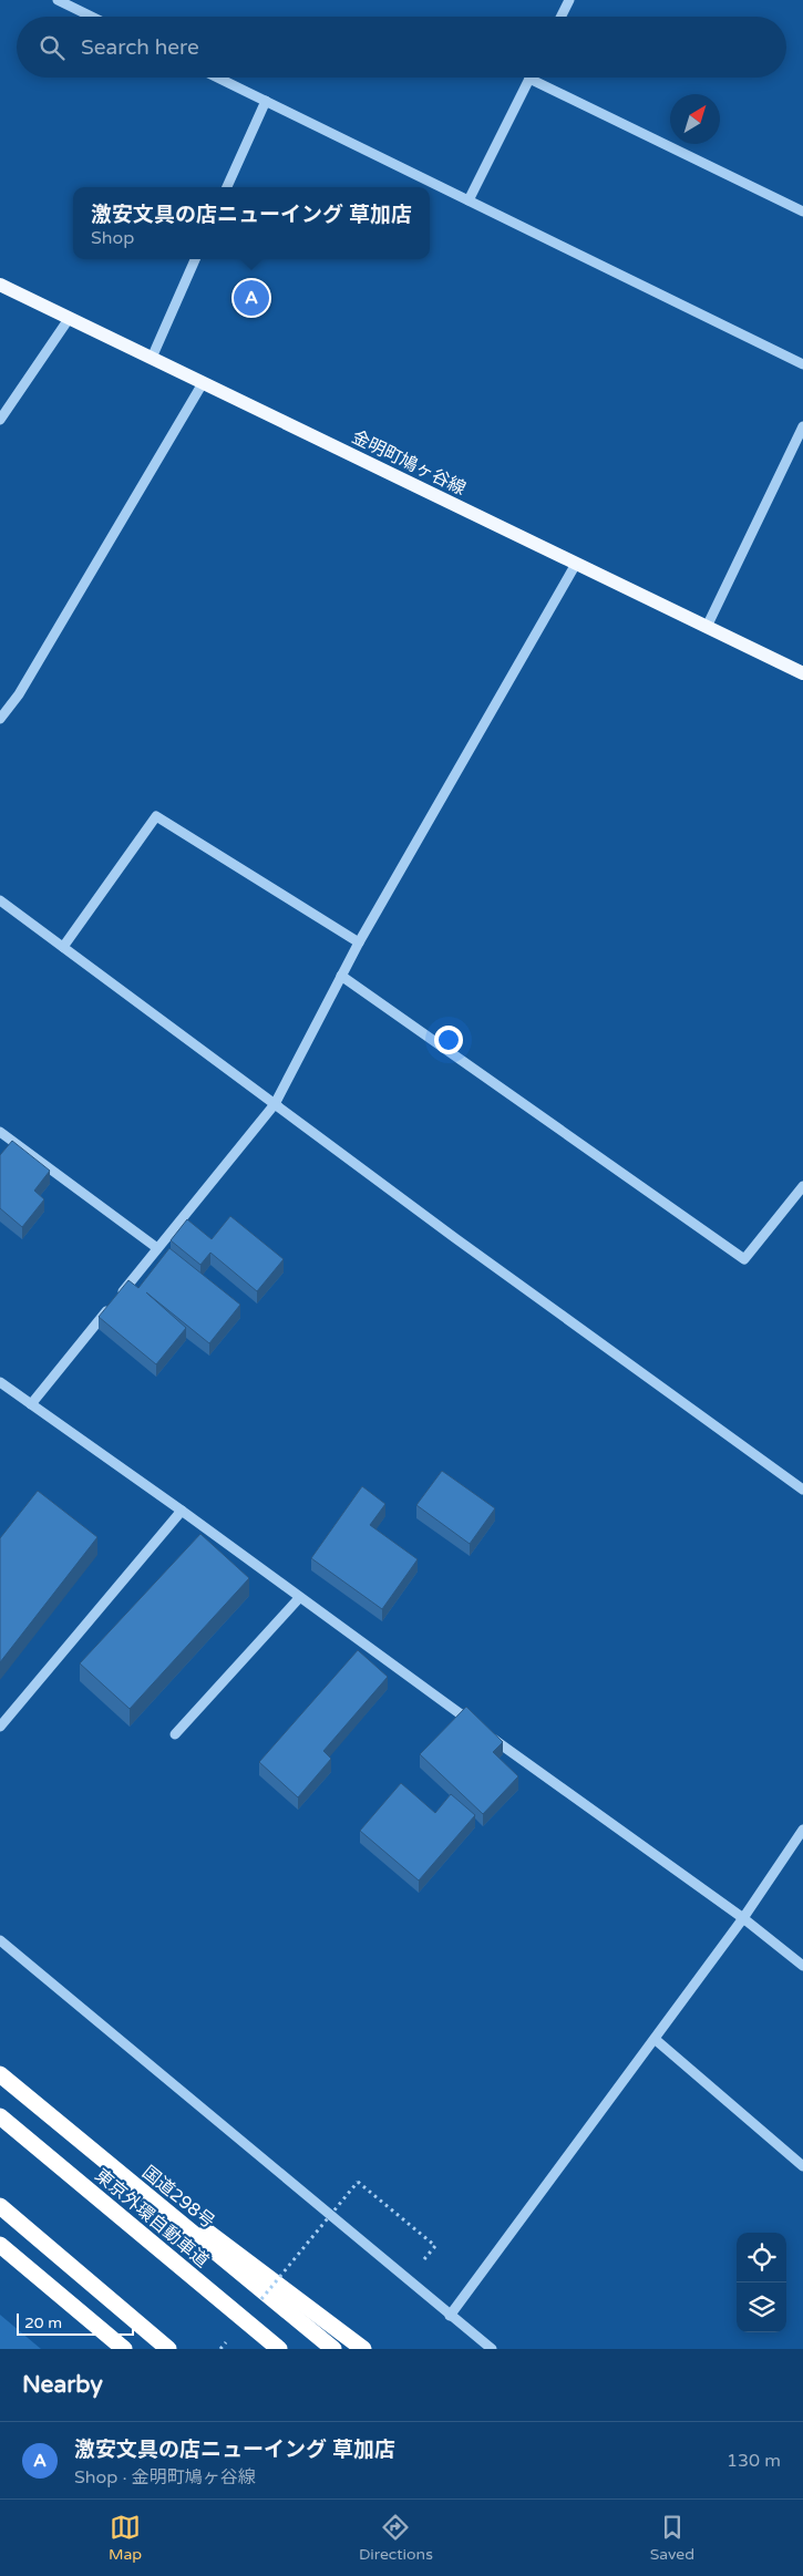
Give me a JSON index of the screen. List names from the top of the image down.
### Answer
{
  "streets": {
    "highway": ["国道298号", "東京外環自動車道"],
    "main road": ["金明町鳩ヶ谷線"]
  },
  "scale_bar": "20 m",
  "north": "top right",
  "page": {
    "search": "Search here",
    "popup": ["激安文具の店ニューイング 草加店", "Shop"],
    "pins": "A",
    "scale": "20 m",
    "heading": "Nearby",
    "list": [
      {
        "mark": "A",
        "name": "激安文具の店ニューイング 草加店",
        "note": "Shop · 金明町鳩ヶ谷線",
        "value": "130 m"
      }
    ],
    "nav": ["Map", "Directions", "Saved"]
  }
}
